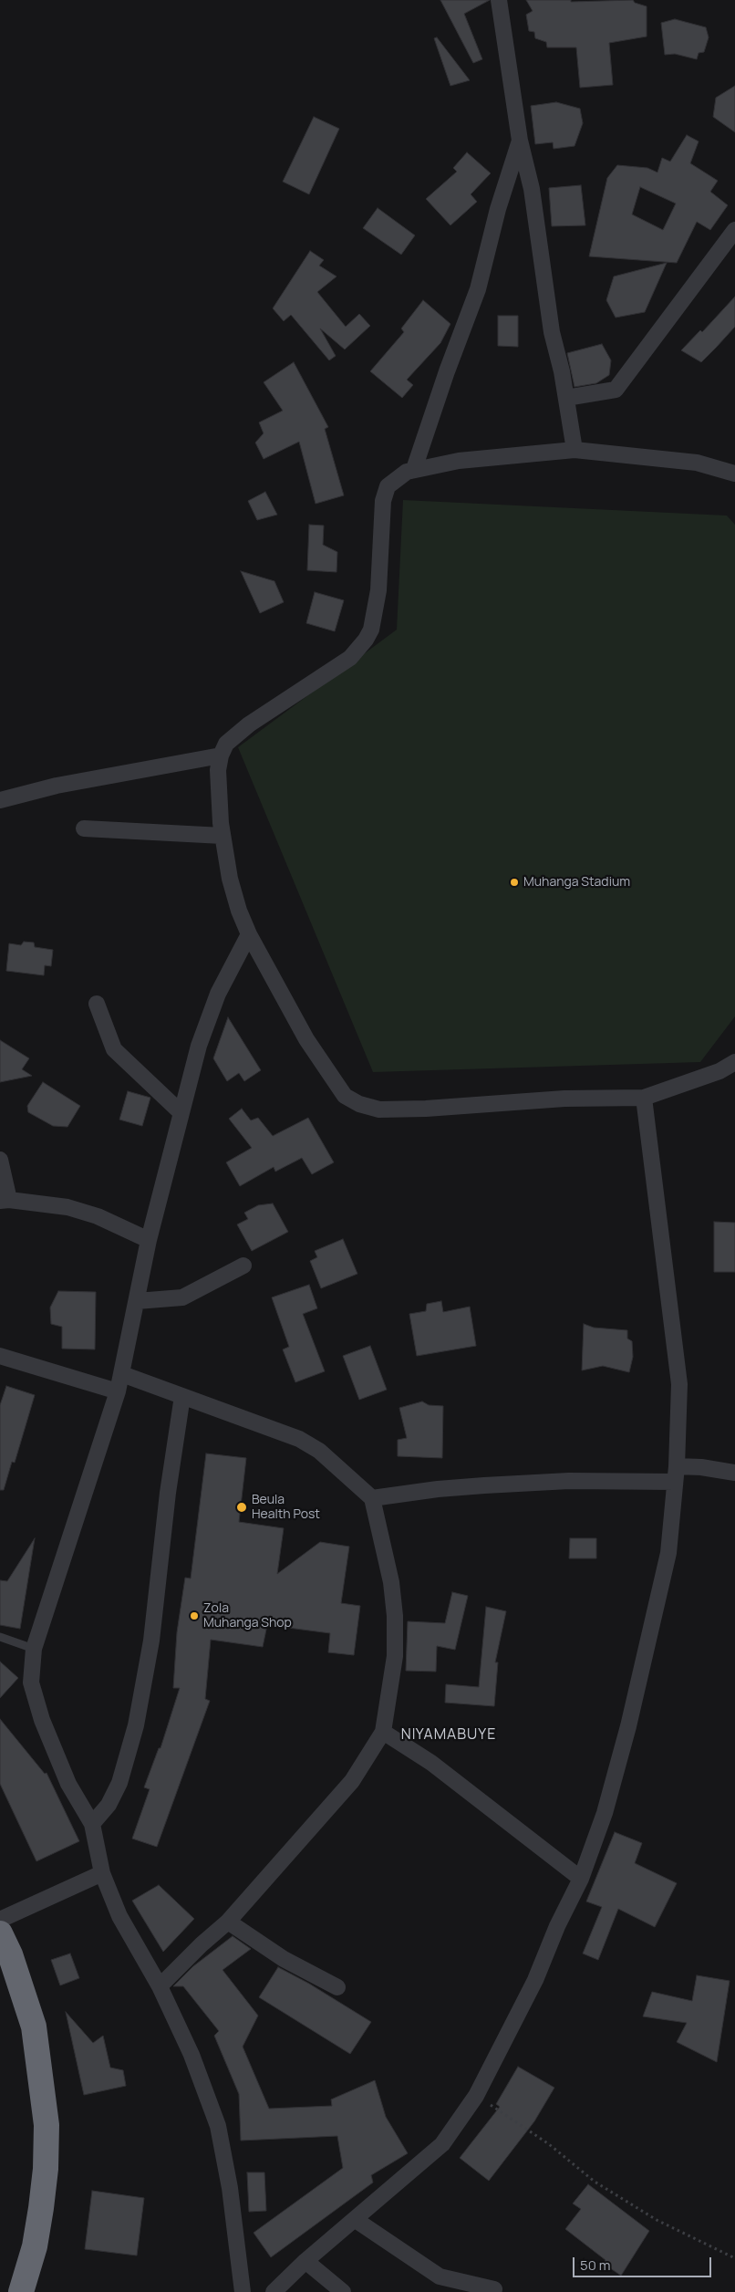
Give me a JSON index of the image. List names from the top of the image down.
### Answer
{
  "districts": ["NIYAMABUYE"],
  "places": ["Muhanga Stadium", "Beula Health Post", "Zola Muhanga Shop"],
  "scale_bar": "50 m"
}
